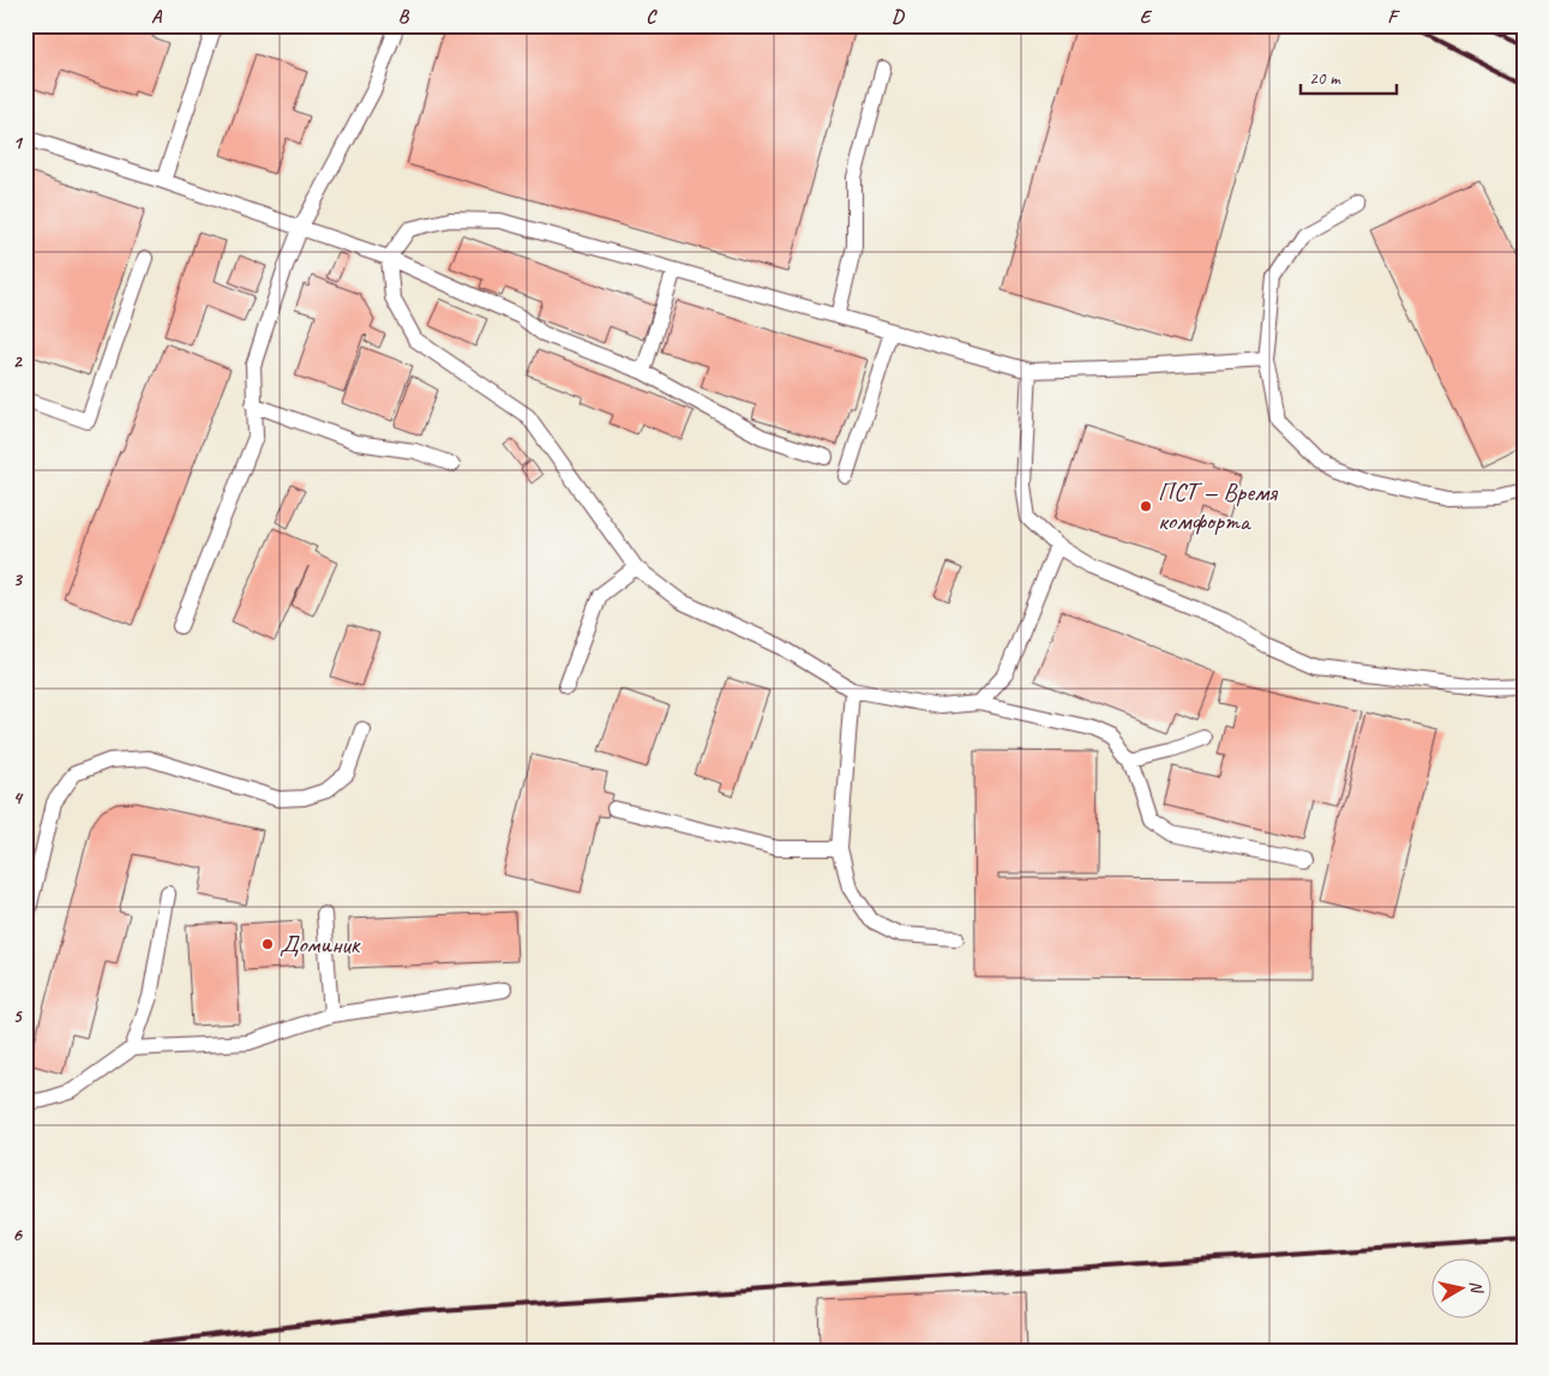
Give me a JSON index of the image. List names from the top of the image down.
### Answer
{
  "places": ["ПСТ — Время комфорта", "Доминик"],
  "scale_bar": "20 m",
  "north": "right",
  "grid": {
    "columns": [
      "A",
      "B",
      "C",
      "D",
      "E",
      "F"
    ],
    "rows": [
      "1",
      "2",
      "3",
      "4",
      "5",
      "6"
    ]
  }
}
